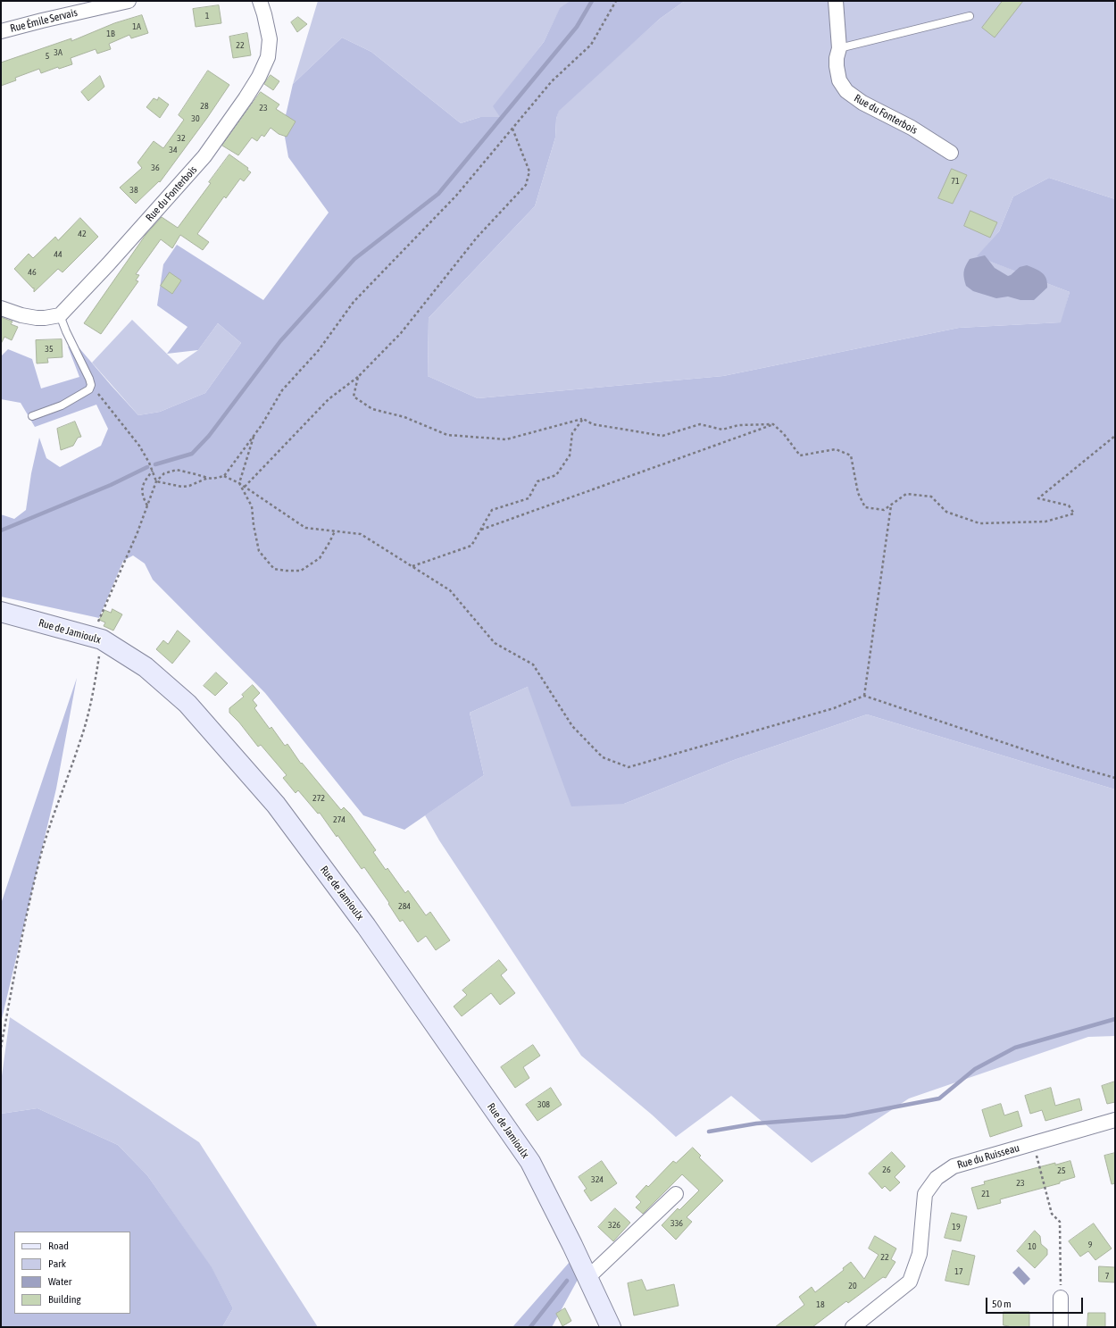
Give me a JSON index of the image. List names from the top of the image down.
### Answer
{
  "streets": {
    "street": [
      "Rue Émile Servais",
      "Rue du Fonterbois",
      "Rue de Jamioulx",
      "Rue du Ruisseau"
    ]
  },
  "house_numbers": [
    "1",
    "1A",
    "1B",
    "22",
    "3A",
    "5",
    "28",
    "23",
    "30",
    "32",
    "34",
    "36",
    "71",
    "38",
    "42",
    "44",
    "46",
    "35",
    "272",
    "274",
    "284",
    "308",
    "26",
    "25",
    "324",
    "23",
    "21",
    "336",
    "326",
    "19",
    "9",
    "10",
    "22",
    "17",
    "7",
    "20",
    "18"
  ],
  "legend": [
    "Road",
    "Park",
    "Water",
    "Building"
  ],
  "scale_bar": "50 m"
}
